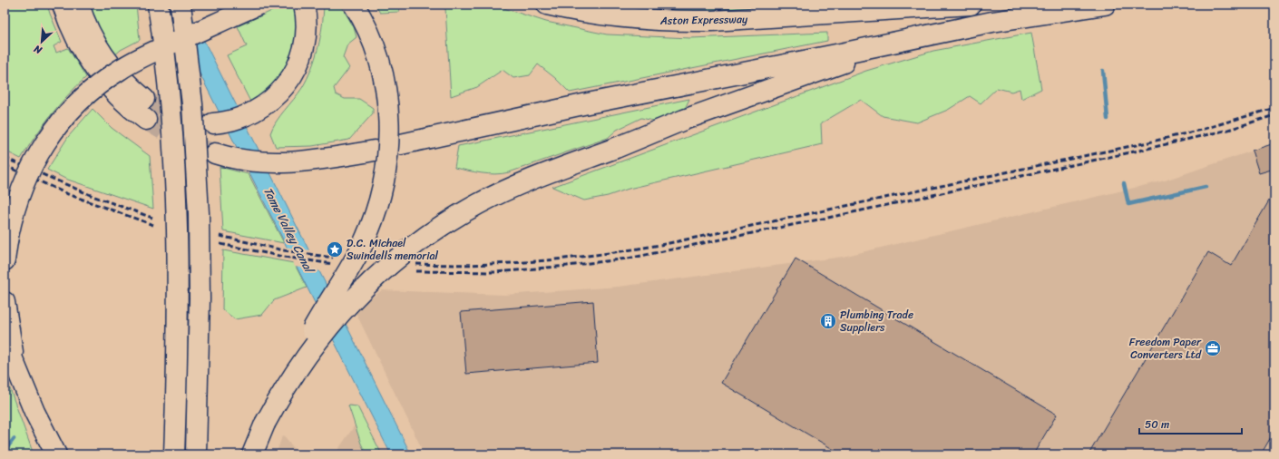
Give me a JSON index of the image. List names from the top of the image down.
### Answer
{
  "streets": {
    "highway": ["Aston Expressway"]
  },
  "water": ["Tame Valley Canal"],
  "places": {
    "place": ["D.C. Michael Swindells memorial"],
    "building": ["Plumbing Trade Suppliers"],
    "office": ["Freedom Paper Converters Ltd"]
  },
  "scale_bar": "50 m",
  "north": "bottom left"
}
